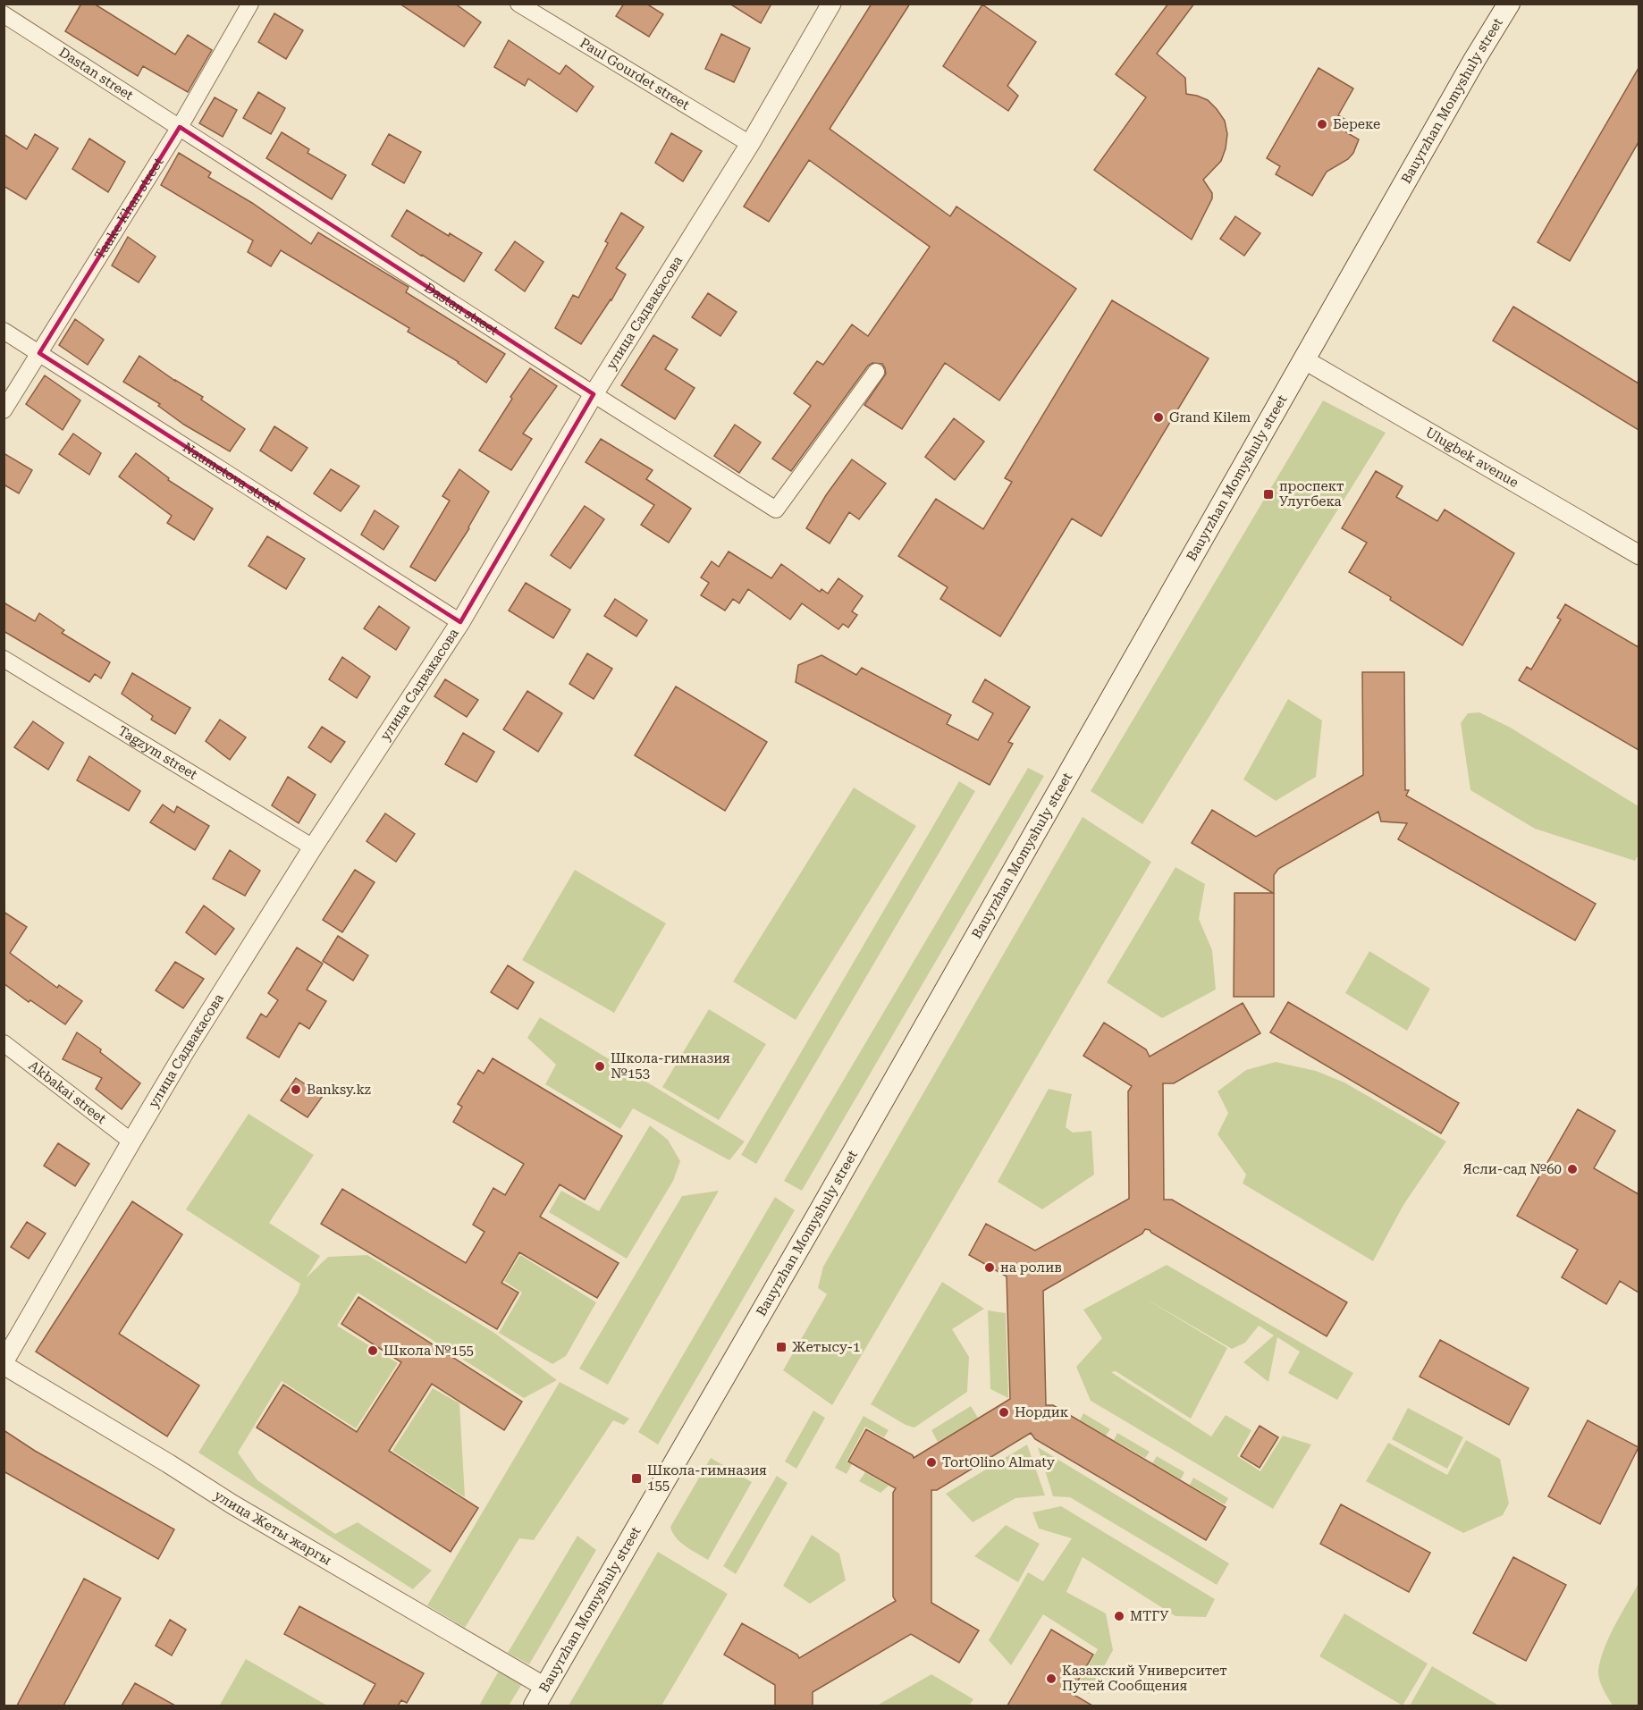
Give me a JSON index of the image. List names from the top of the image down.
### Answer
{
  "streets": {
    "main road": ["Bauyrzhan Momyshuly street"],
    "street": [
      "Dastan street",
      "Paul Gourdet street",
      "Tauke Khan street",
      "улица Садвакасова",
      "Ulugbek avenue",
      "Naumetova street",
      "Tagzym street",
      "Akbakai street",
      "улица Жеты жаргы"
    ]
  },
  "crossings": [
    ["Dastan street", "Tauke Khan street"],
    ["Dastan street", "улица Садвакасова"],
    ["Paul Gourdet street", "улица Садвакасова"],
    ["Bauyrzhan Momyshuly street", "Ulugbek avenue"],
    ["Bauyrzhan Momyshuly street", "улица Жеты жаргы"],
    ["Tauke Khan street", "Naumetova street"],
    ["улица Садвакасова", "Naumetova street"],
    ["улица Садвакасова", "Tagzym street"],
    ["улица Садвакасова", "Akbakai street"],
    ["улица Садвакасова", "улица Жеты жаргы"]
  ],
  "places": {
    "other": [
      "Береке",
      "Grand Kilem",
      "Школа-гимназия №153",
      "Banksy.kz",
      "Ясли-сад №60",
      "на ролив",
      "Школа №155",
      "Нордик",
      "TortOlino Almaty",
      "МТГУ",
      "Казахский Университет Путей Сообщения"
    ],
    "transit": ["проспект Улугбека", "Жетысу-1", "Школа-гимназия 155"]
  }
}
